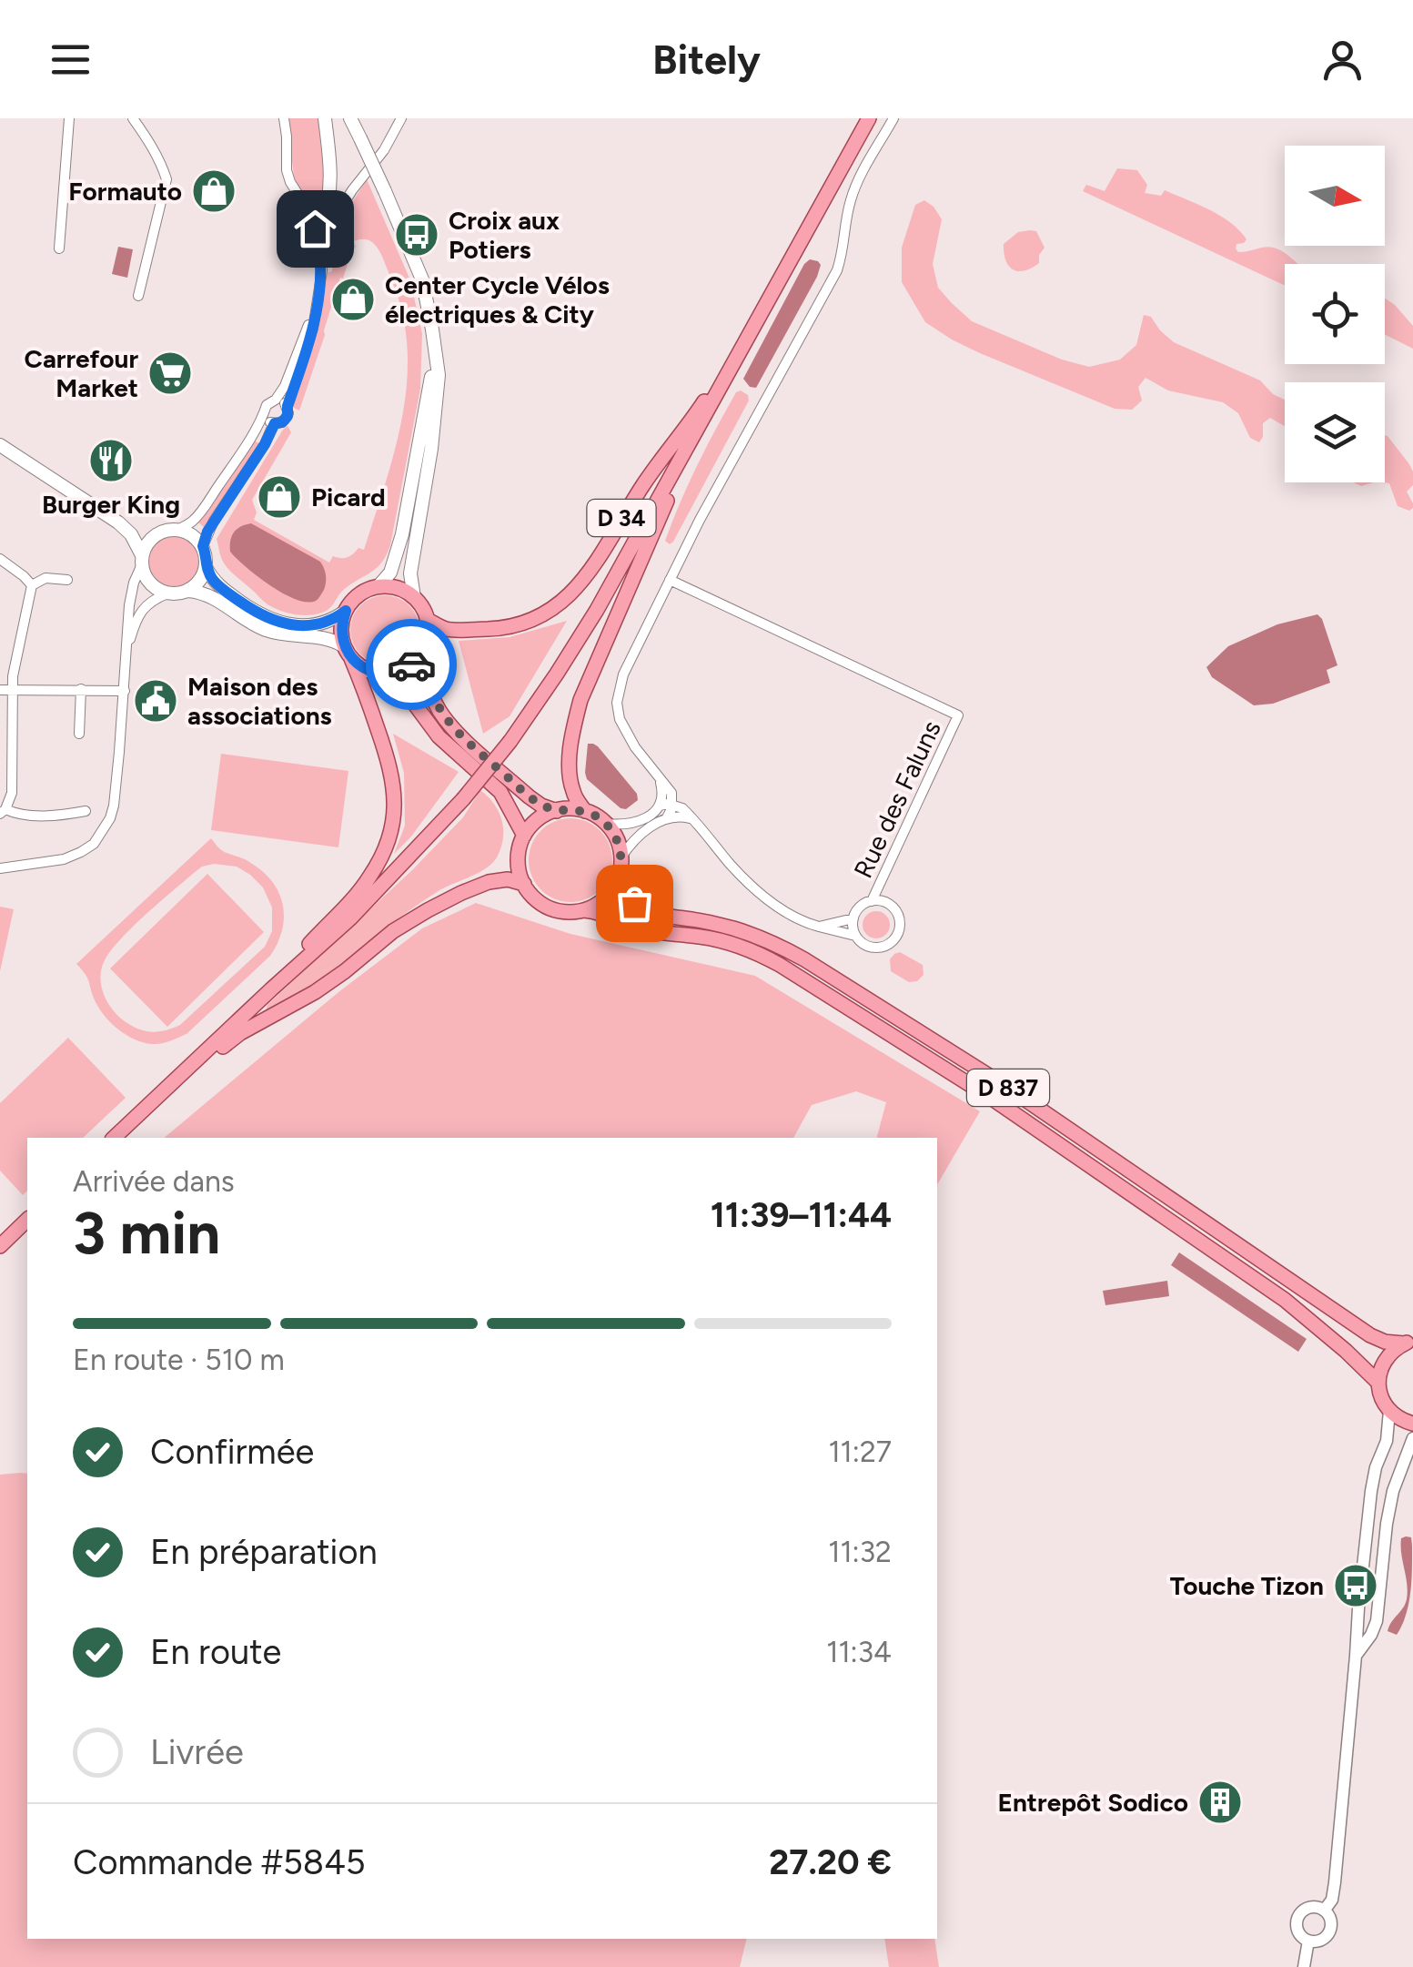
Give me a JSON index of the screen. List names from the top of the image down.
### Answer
{
  "streets": {
    "main road": ["D 34", "D 837"],
    "street": ["Rue des Faluns"]
  },
  "places": {
    "shop": ["Formauto", "Center Cycle Vélos électriques & City", "Picard"],
    "bus stop": ["Croix aux Potiers", "Touche Tizon"],
    "supermarket": ["Carrefour Market"],
    "restaurant": ["Burger King"],
    "public building": ["Maison des associations"],
    "building": ["Entrepôt Sodico"]
  },
  "north": "right",
  "page": {
    "header": "Bitely",
    "heading": ["3 min", "Arrivée dans", "11:39–11:44"],
    "panel": ["Commande #5845", "27.20 €"],
    "bar": "En route · 510 m",
    "list": [
      ["Confirmée", "11:27"],
      ["En préparation", "11:32"],
      ["En route", "11:34"],
      "Livrée"
    ]
  }
}
